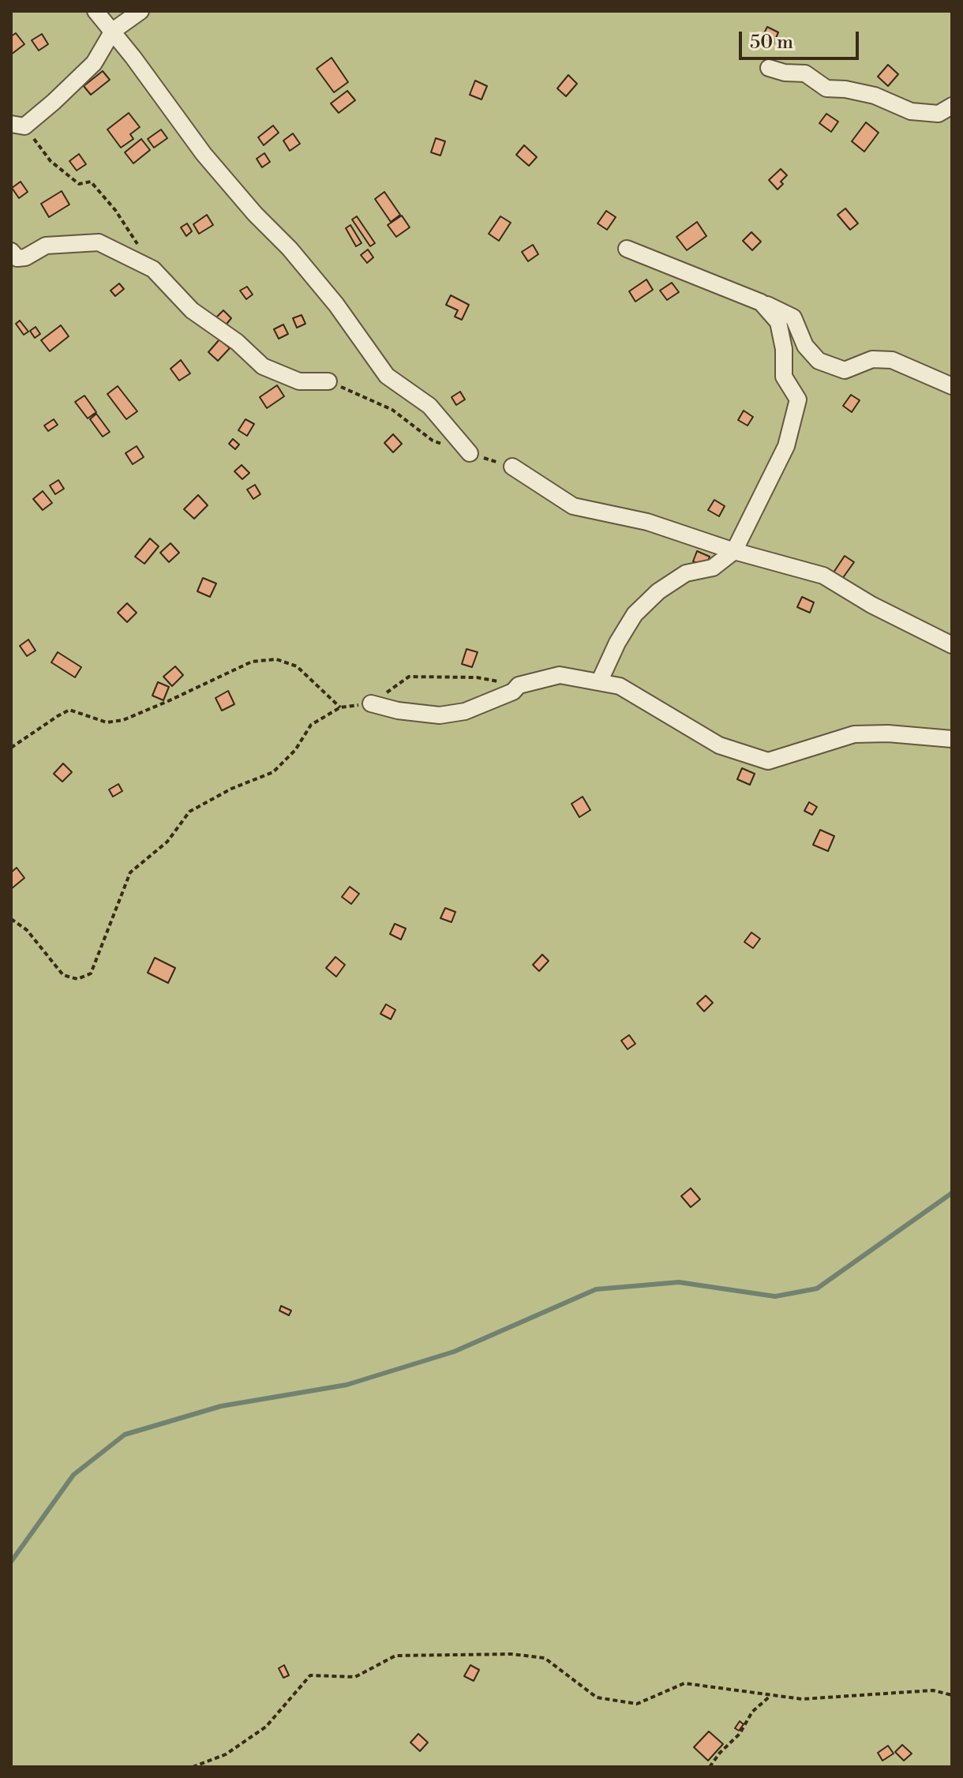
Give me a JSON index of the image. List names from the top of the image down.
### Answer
{
  "scale_bar": "50 m"
}
